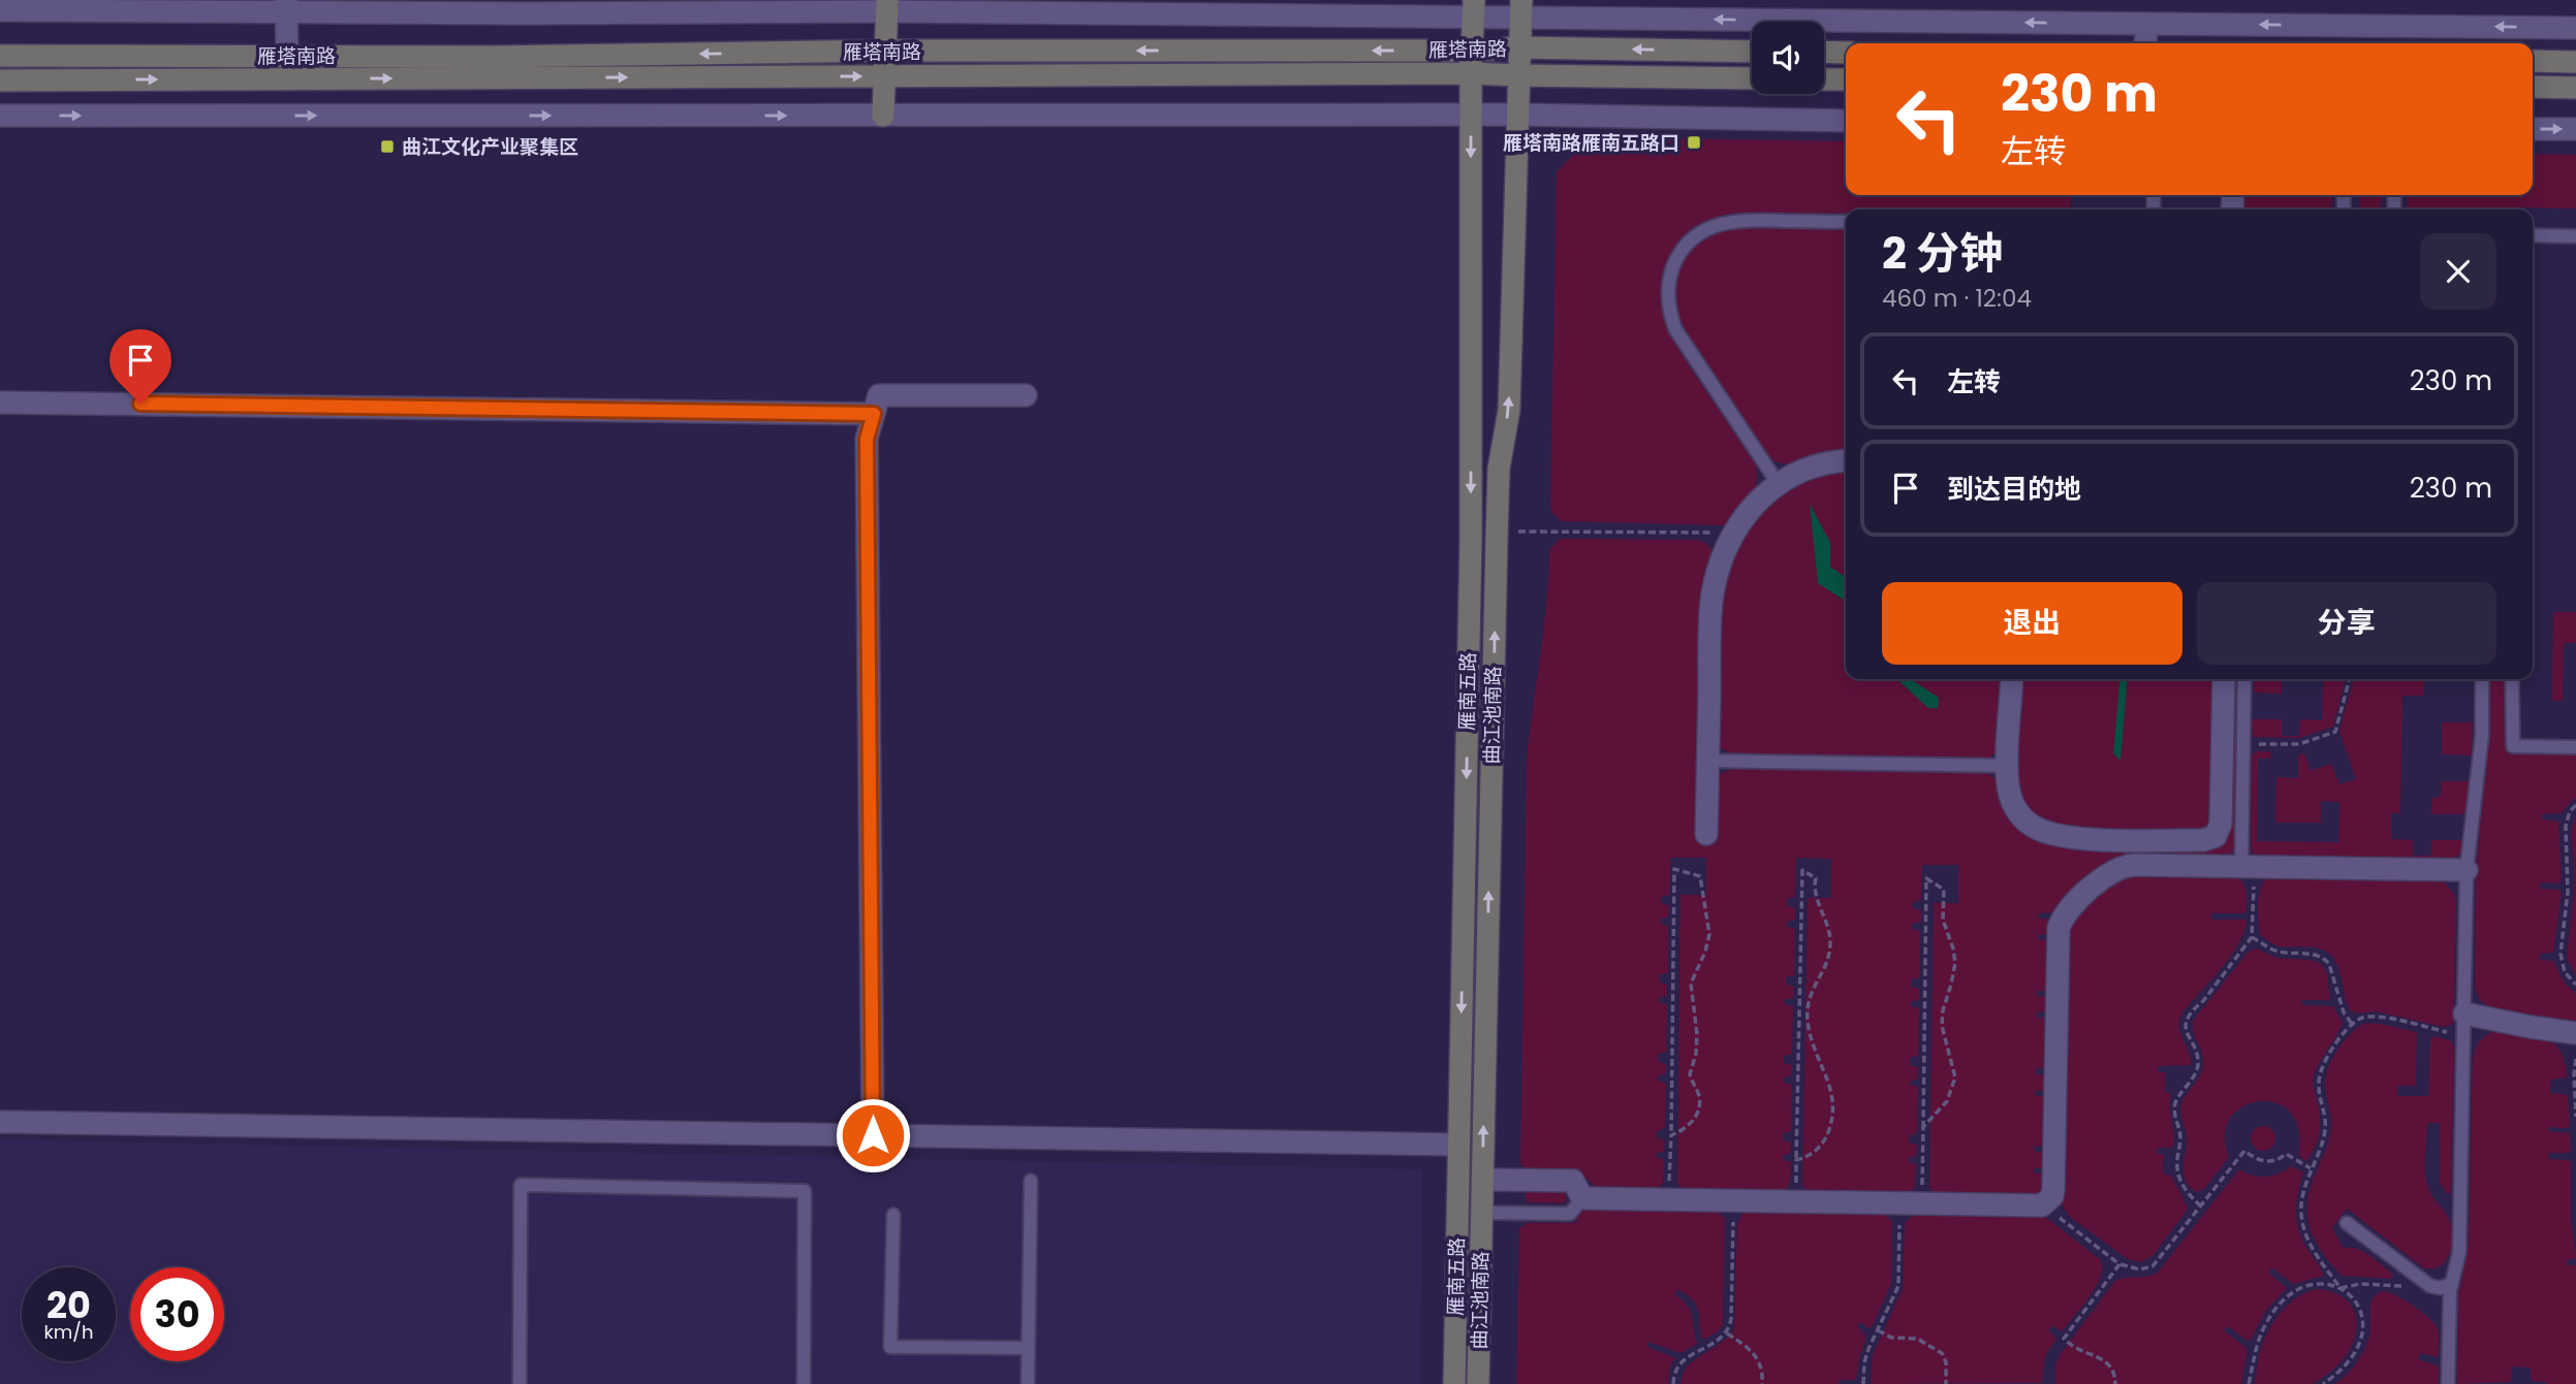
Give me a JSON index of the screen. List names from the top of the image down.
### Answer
{
  "streets": {
    "main road": ["雁塔南路", "雁南五路", "曲江池南路"]
  },
  "crossings": [
    ["雁塔南路", "雁南五路"],
    ["雁塔南路", "曲江池南路"]
  ],
  "one_way": ["雁南五路", "曲江池南路"],
  "places": {
    "transit": ["雁塔南路雁南五路口", "曲江文化产业聚集区"]
  },
  "page": {
    "turn": ["230 m", "左转"],
    "heading": ["2 分钟", "460 m · 12:04"],
    "list": [
      {
        "name": "左转",
        "value": "230 m"
      },
      {
        "name": "到达目的地",
        "value": "230 m"
      }
    ],
    "buttons": ["退出", "分享"],
    "speed": "20 km/h",
    "limit": "30"
  }
}
